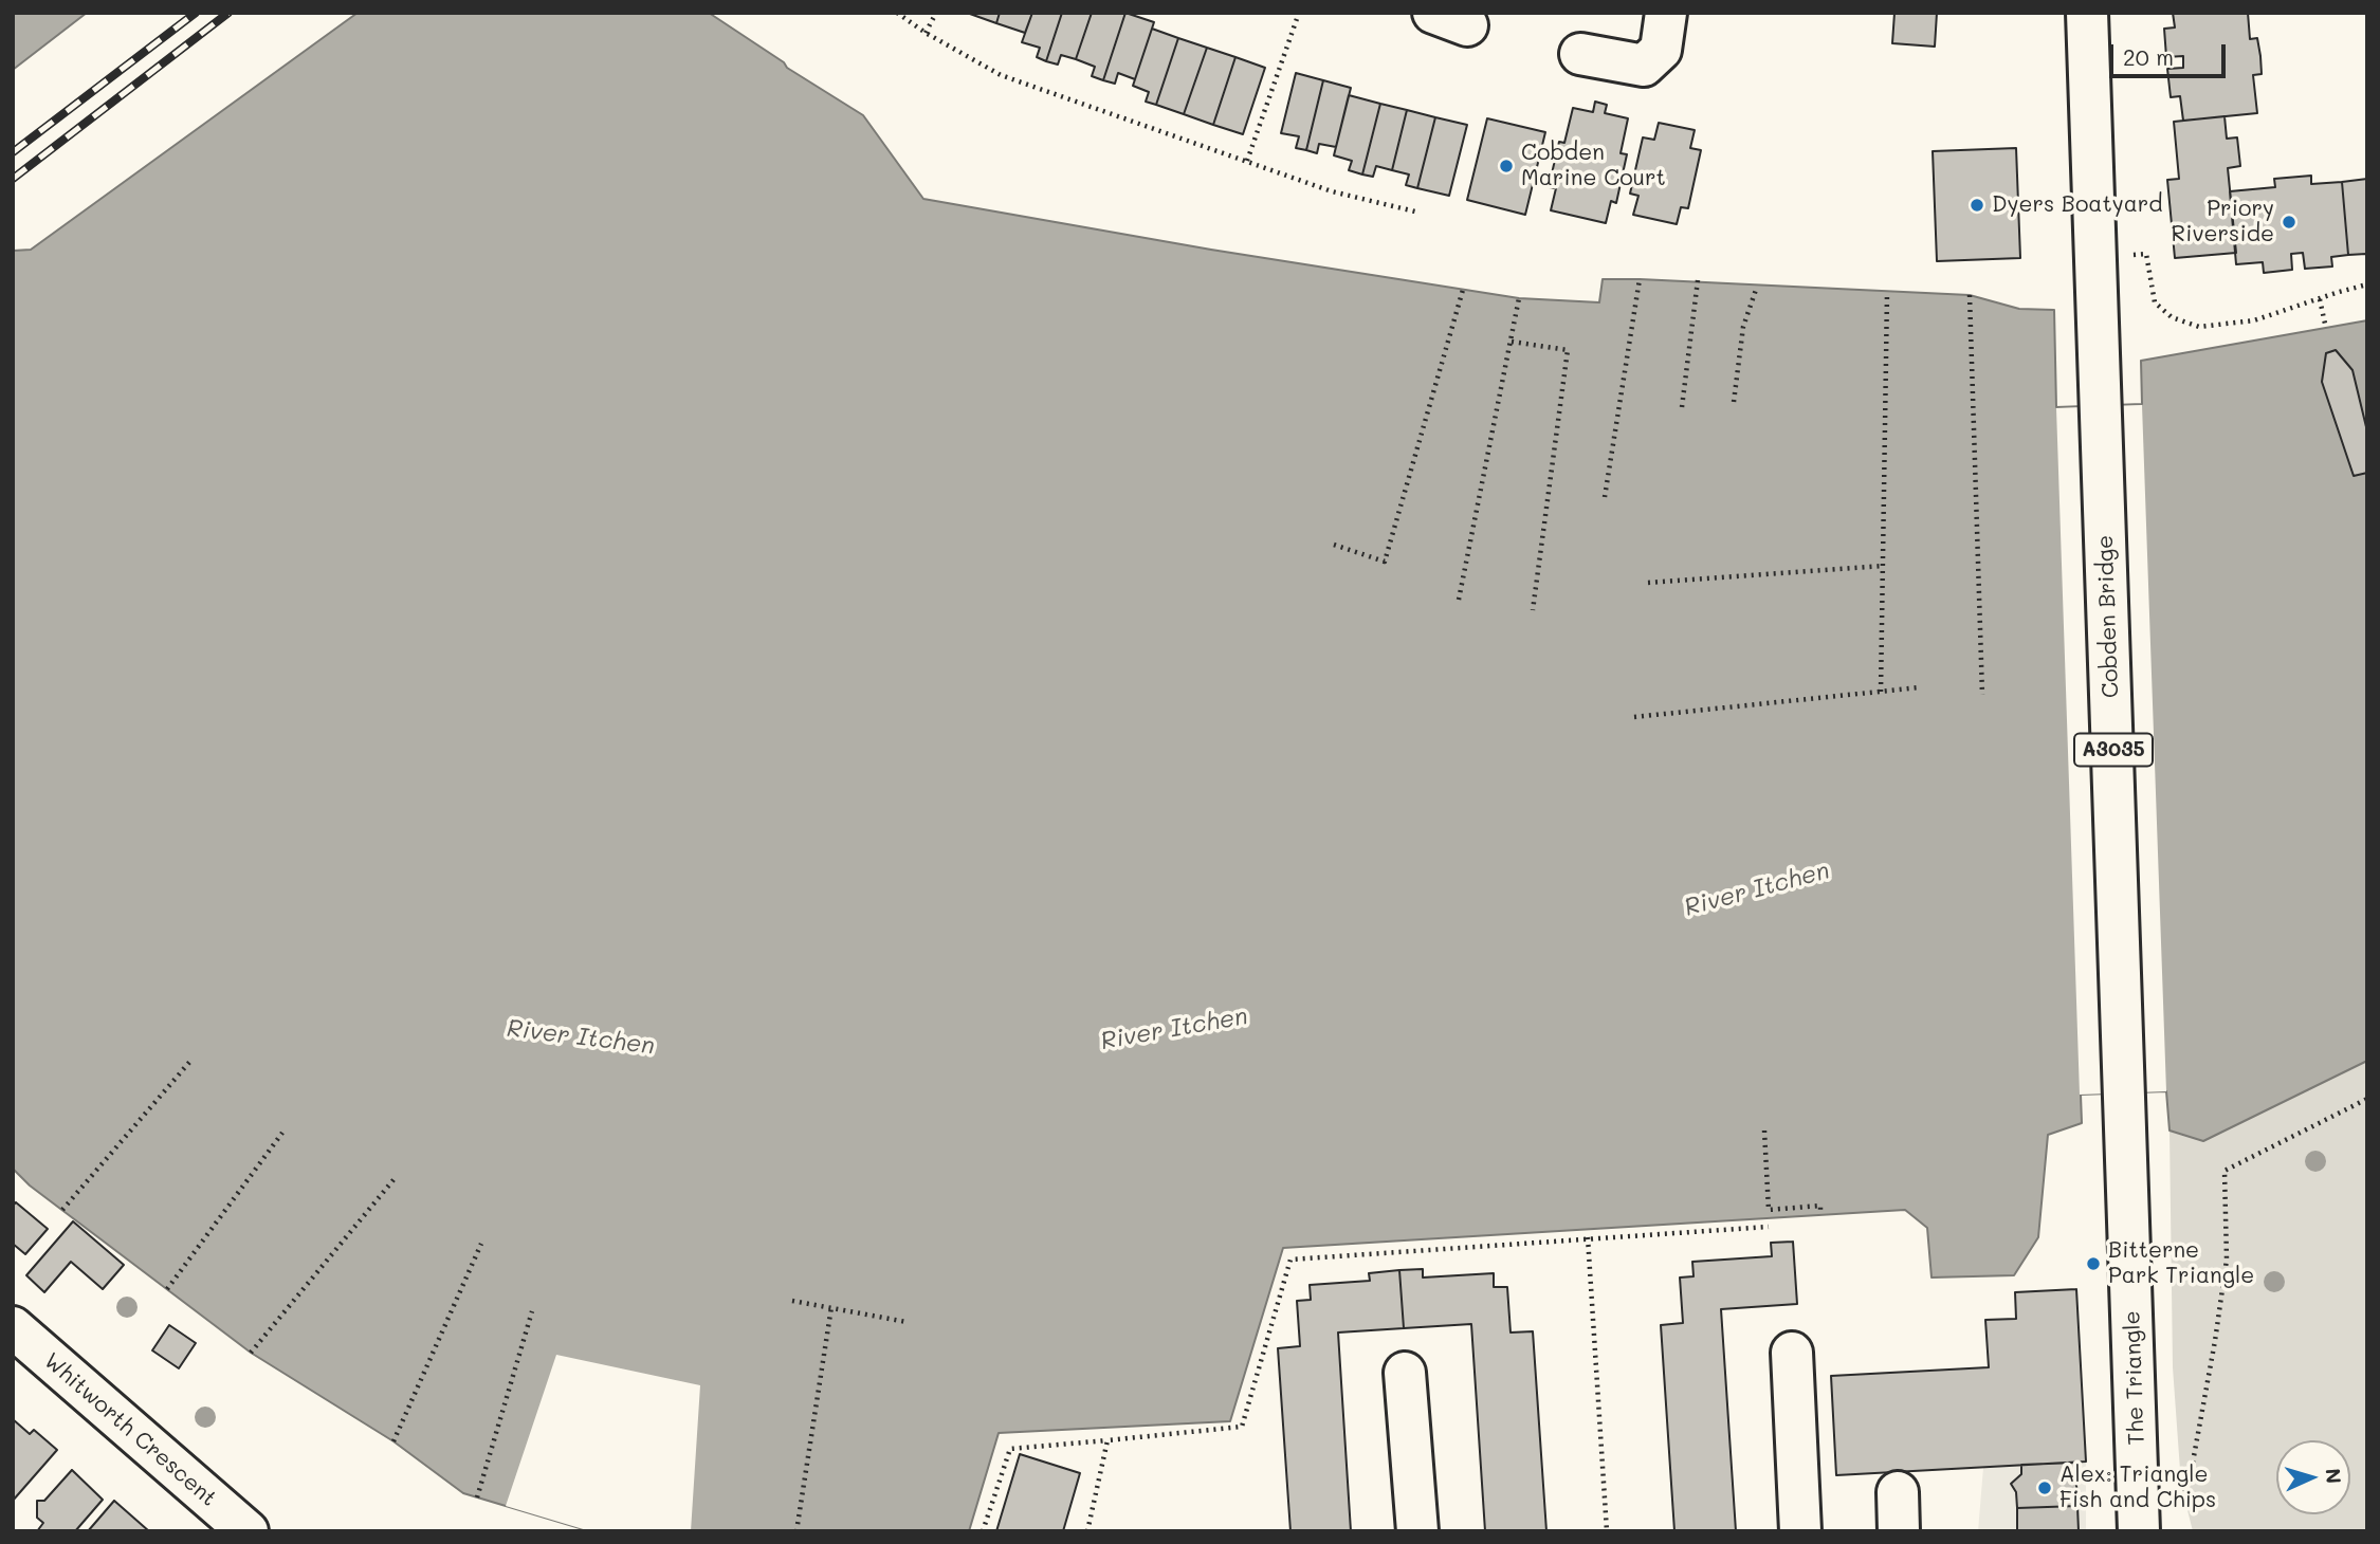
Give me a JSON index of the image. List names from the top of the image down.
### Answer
{
  "streets": {
    "main road": [
      "Cobden Bridge",
      "A3035",
      "The Triangle",
      "Whitworth Crescent"
    ]
  },
  "crossings": [
    ["Cobden Bridge", "The Triangle"]
  ],
  "water": ["River Itchen"],
  "places": [
    "Cobden Marine Court",
    "Dyers Boatyard",
    "Priory Riverside",
    "Bitterne Park Triangle",
    "Alex: Triangle Fish and Chips"
  ],
  "scale_bar": "20 m",
  "north": "right"
}
